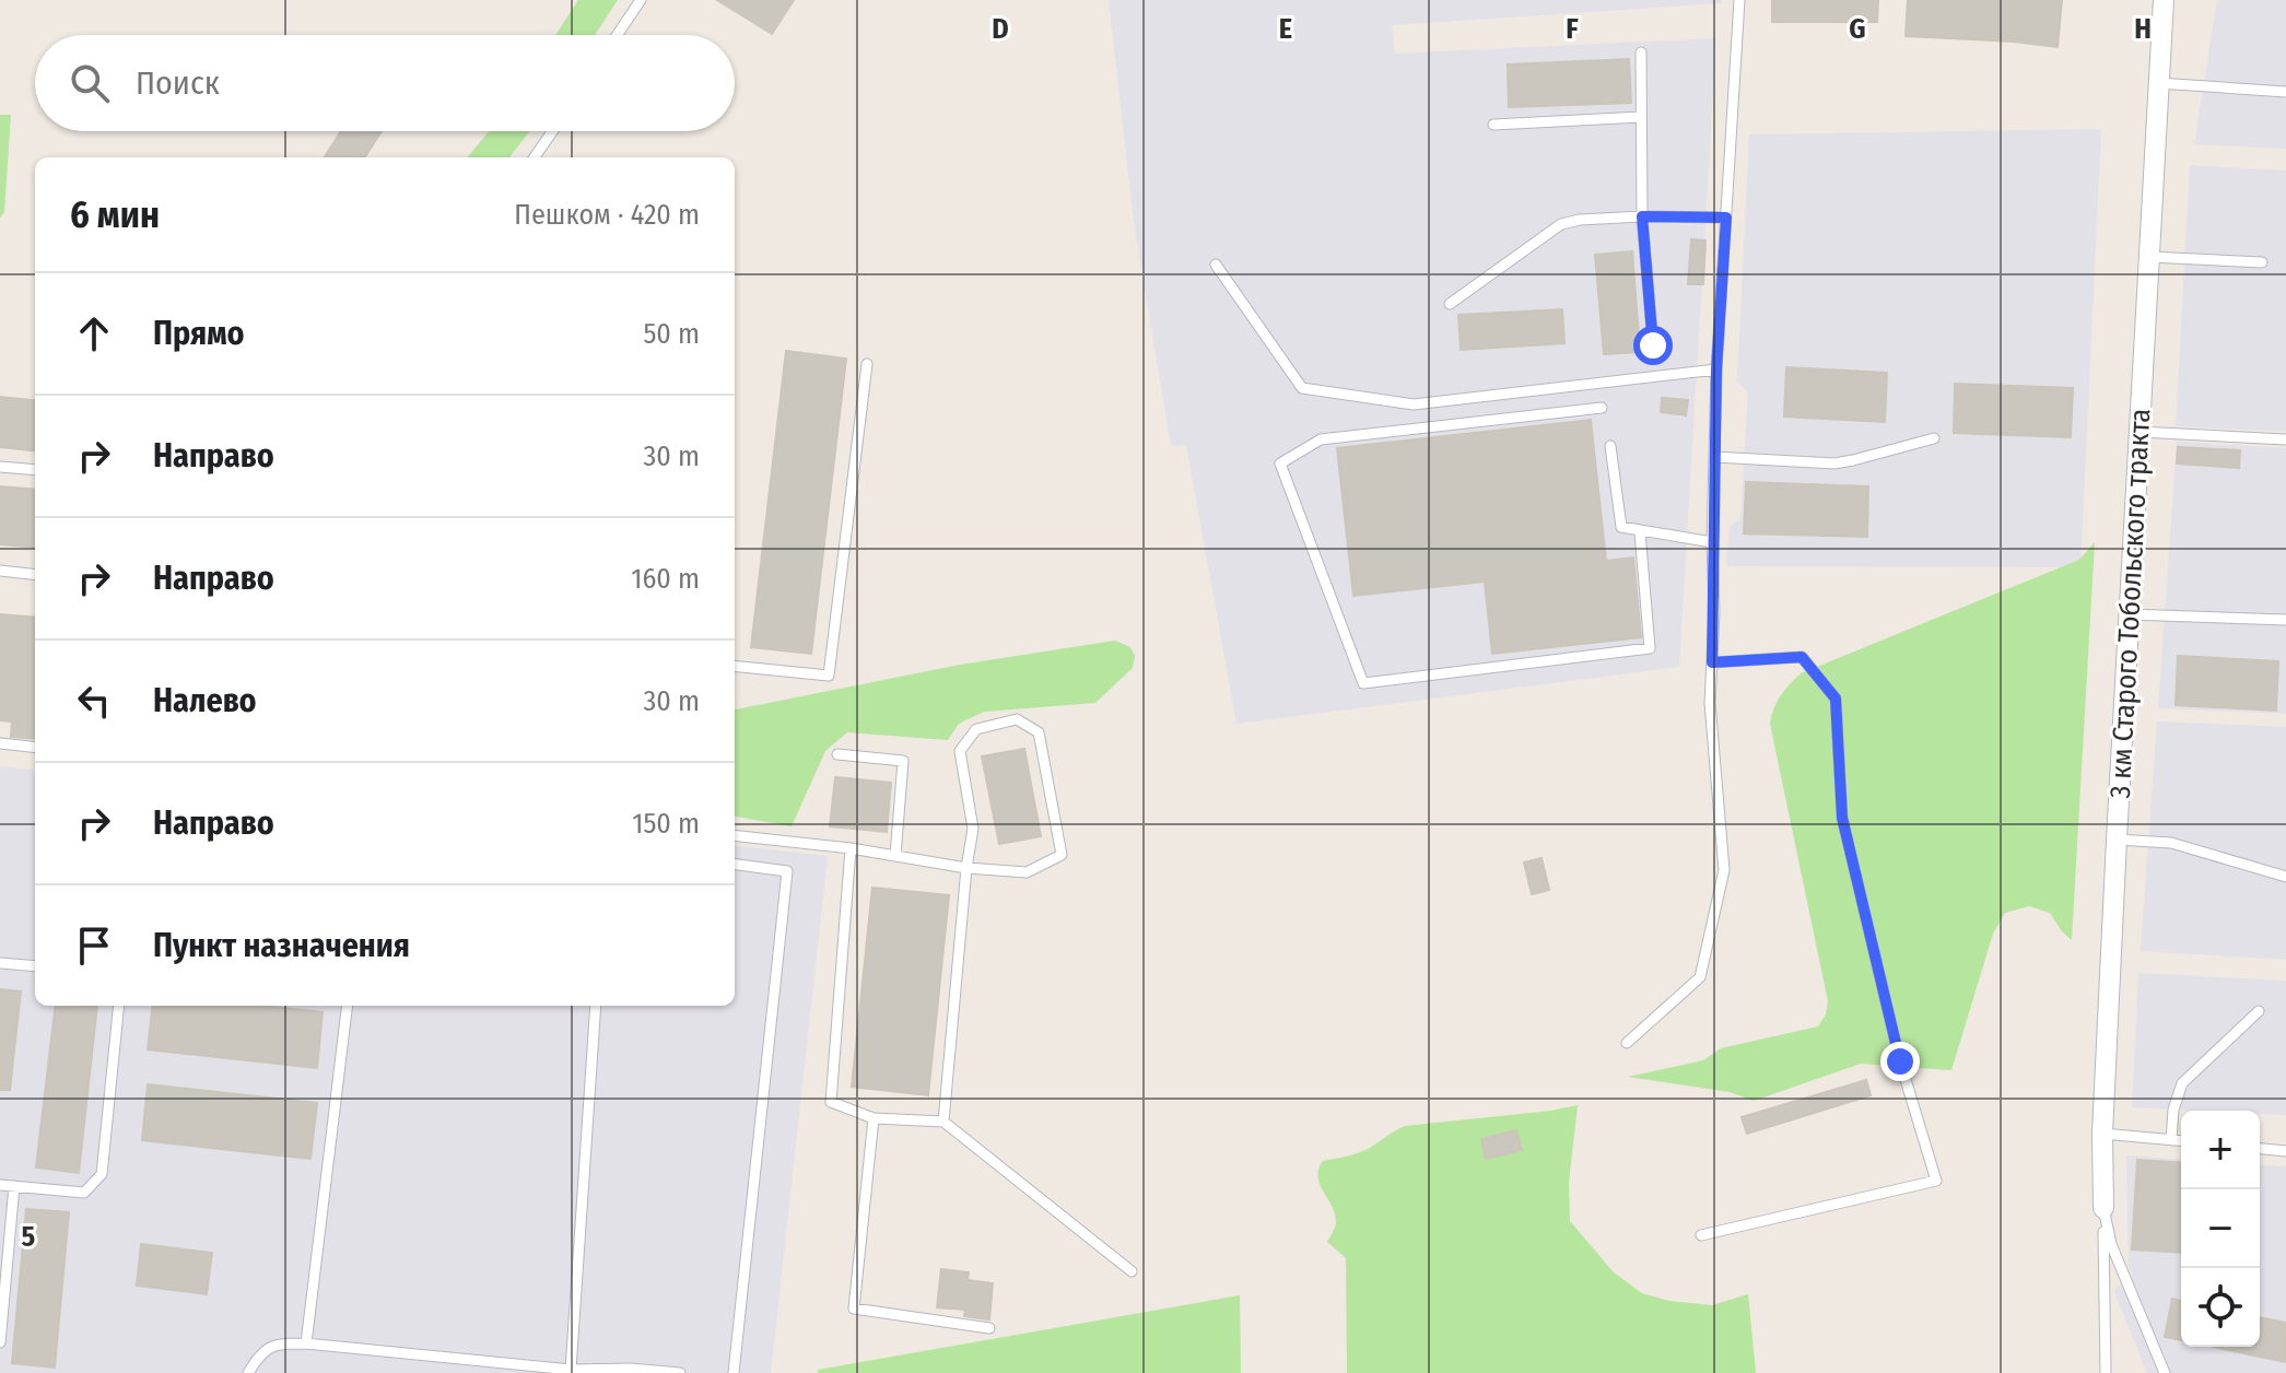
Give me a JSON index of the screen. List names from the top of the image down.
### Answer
{
  "streets": {
    "street": ["3 км Старого Тобольского тракта"]
  },
  "page": {
    "search": "Поиск",
    "heading": ["6 мин", "Пешком · 420 m"],
    "list": [
      ["Прямо", "50 m"],
      ["Направо", "30 m"],
      ["Направо", "160 m"],
      ["Налево", "30 m"],
      ["Направо", "150 m"],
      "Пункт назначения"
    ],
    "map_buttons": ["+", "−"]
  },
  "grid": {
    "columns": [
      "D",
      "E",
      "F",
      "G",
      "H"
    ],
    "rows": ["5"]
  }
}
